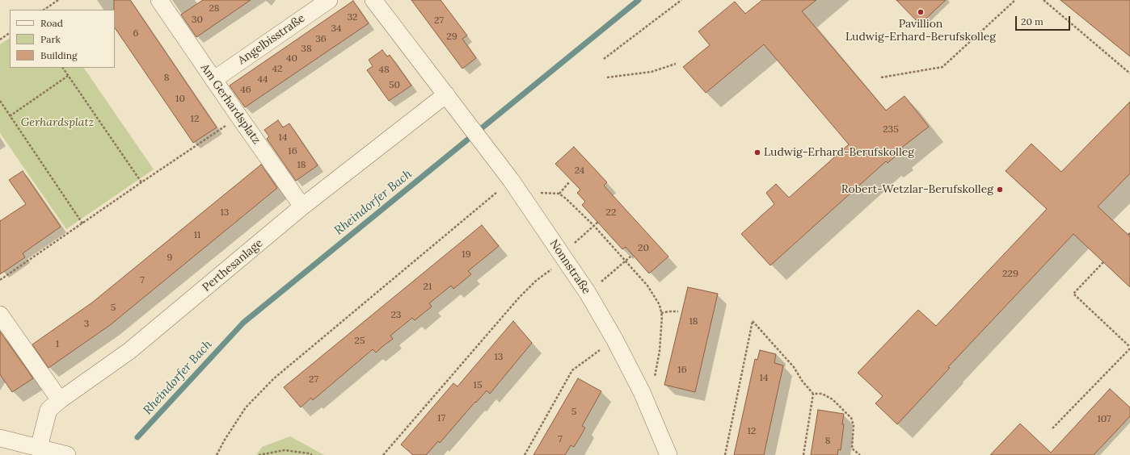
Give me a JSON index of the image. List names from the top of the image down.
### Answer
{
  "streets": {
    "street": [
      "Angelbisstraße",
      "Am Gerhardsplatz",
      "Perthesanlage",
      "Nonnstraße"
    ]
  },
  "crossings": [
    ["Angelbisstraße", "Am Gerhardsplatz"],
    ["Am Gerhardsplatz", "Perthesanlage"],
    ["Perthesanlage", "Nonnstraße"]
  ],
  "water": ["Rheindorfer Bach"],
  "parks": ["Gerhardsplatz"],
  "places": ["Pavillion Ludwig-Erhard-Berufskolleg", "Ludwig-Erhard-Berufskolleg", "Robert-Wetzlar-Berufskolleg"],
  "house_numbers": [
    "28",
    "32",
    "30",
    "27",
    "34",
    "6",
    "29",
    "36",
    "38",
    "40",
    "42",
    "48",
    "8",
    "44",
    "50",
    "46",
    "10",
    "12",
    "235",
    "14",
    "16",
    "18",
    "24",
    "13",
    "22",
    "11",
    "20",
    "19",
    "9",
    "229",
    "7",
    "21",
    "5",
    "23",
    "18",
    "3",
    "25",
    "1",
    "13",
    "16",
    "14",
    "27",
    "15",
    "5",
    "17",
    "107",
    "12",
    "7",
    "8"
  ],
  "legend": ["Road", "Park", "Building"],
  "scale_bar": "20 m"
}
